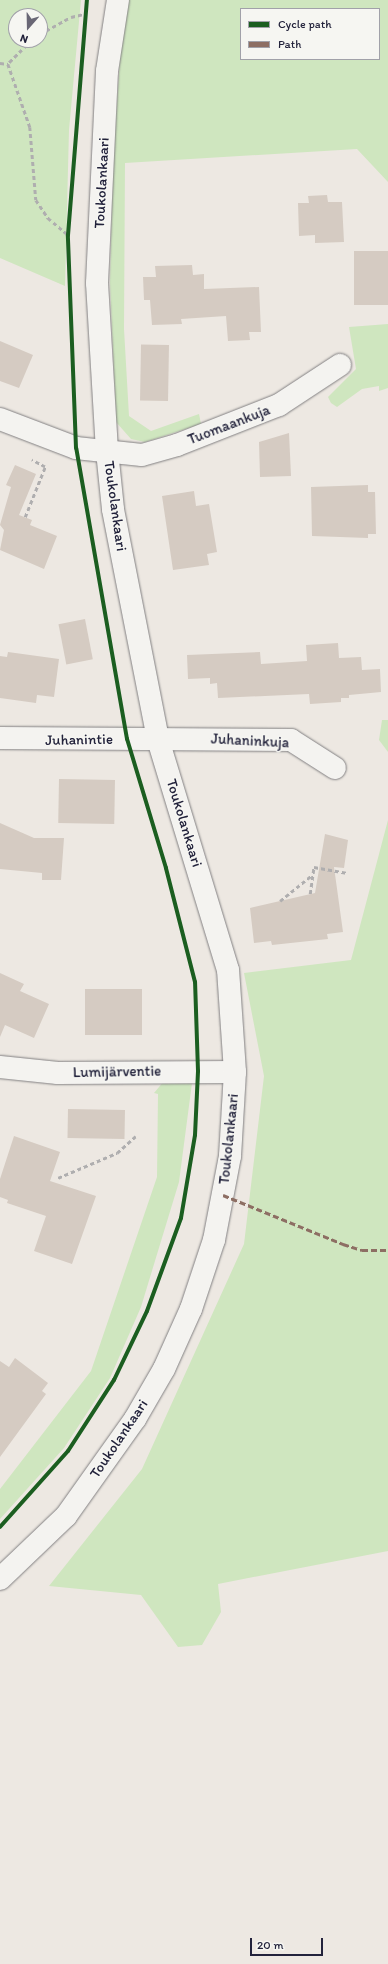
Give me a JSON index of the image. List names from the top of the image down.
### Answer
{
  "streets": {
    "street": [
      "Toukolankaari",
      "Tuomaankuja",
      "Juhanintie",
      "Juhaninkuja",
      "Lumijärventie"
    ]
  },
  "crossings": [
    ["Toukolankaari", "Tuomaankuja"],
    ["Toukolankaari", "Juhanintie"],
    ["Toukolankaari", "Juhaninkuja"],
    ["Toukolankaari", "Lumijärventie"],
    ["Juhanintie", "Juhaninkuja"]
  ],
  "legend": ["Cycle path", "Path"],
  "scale_bar": "20 m",
  "north": "bottom"
}
